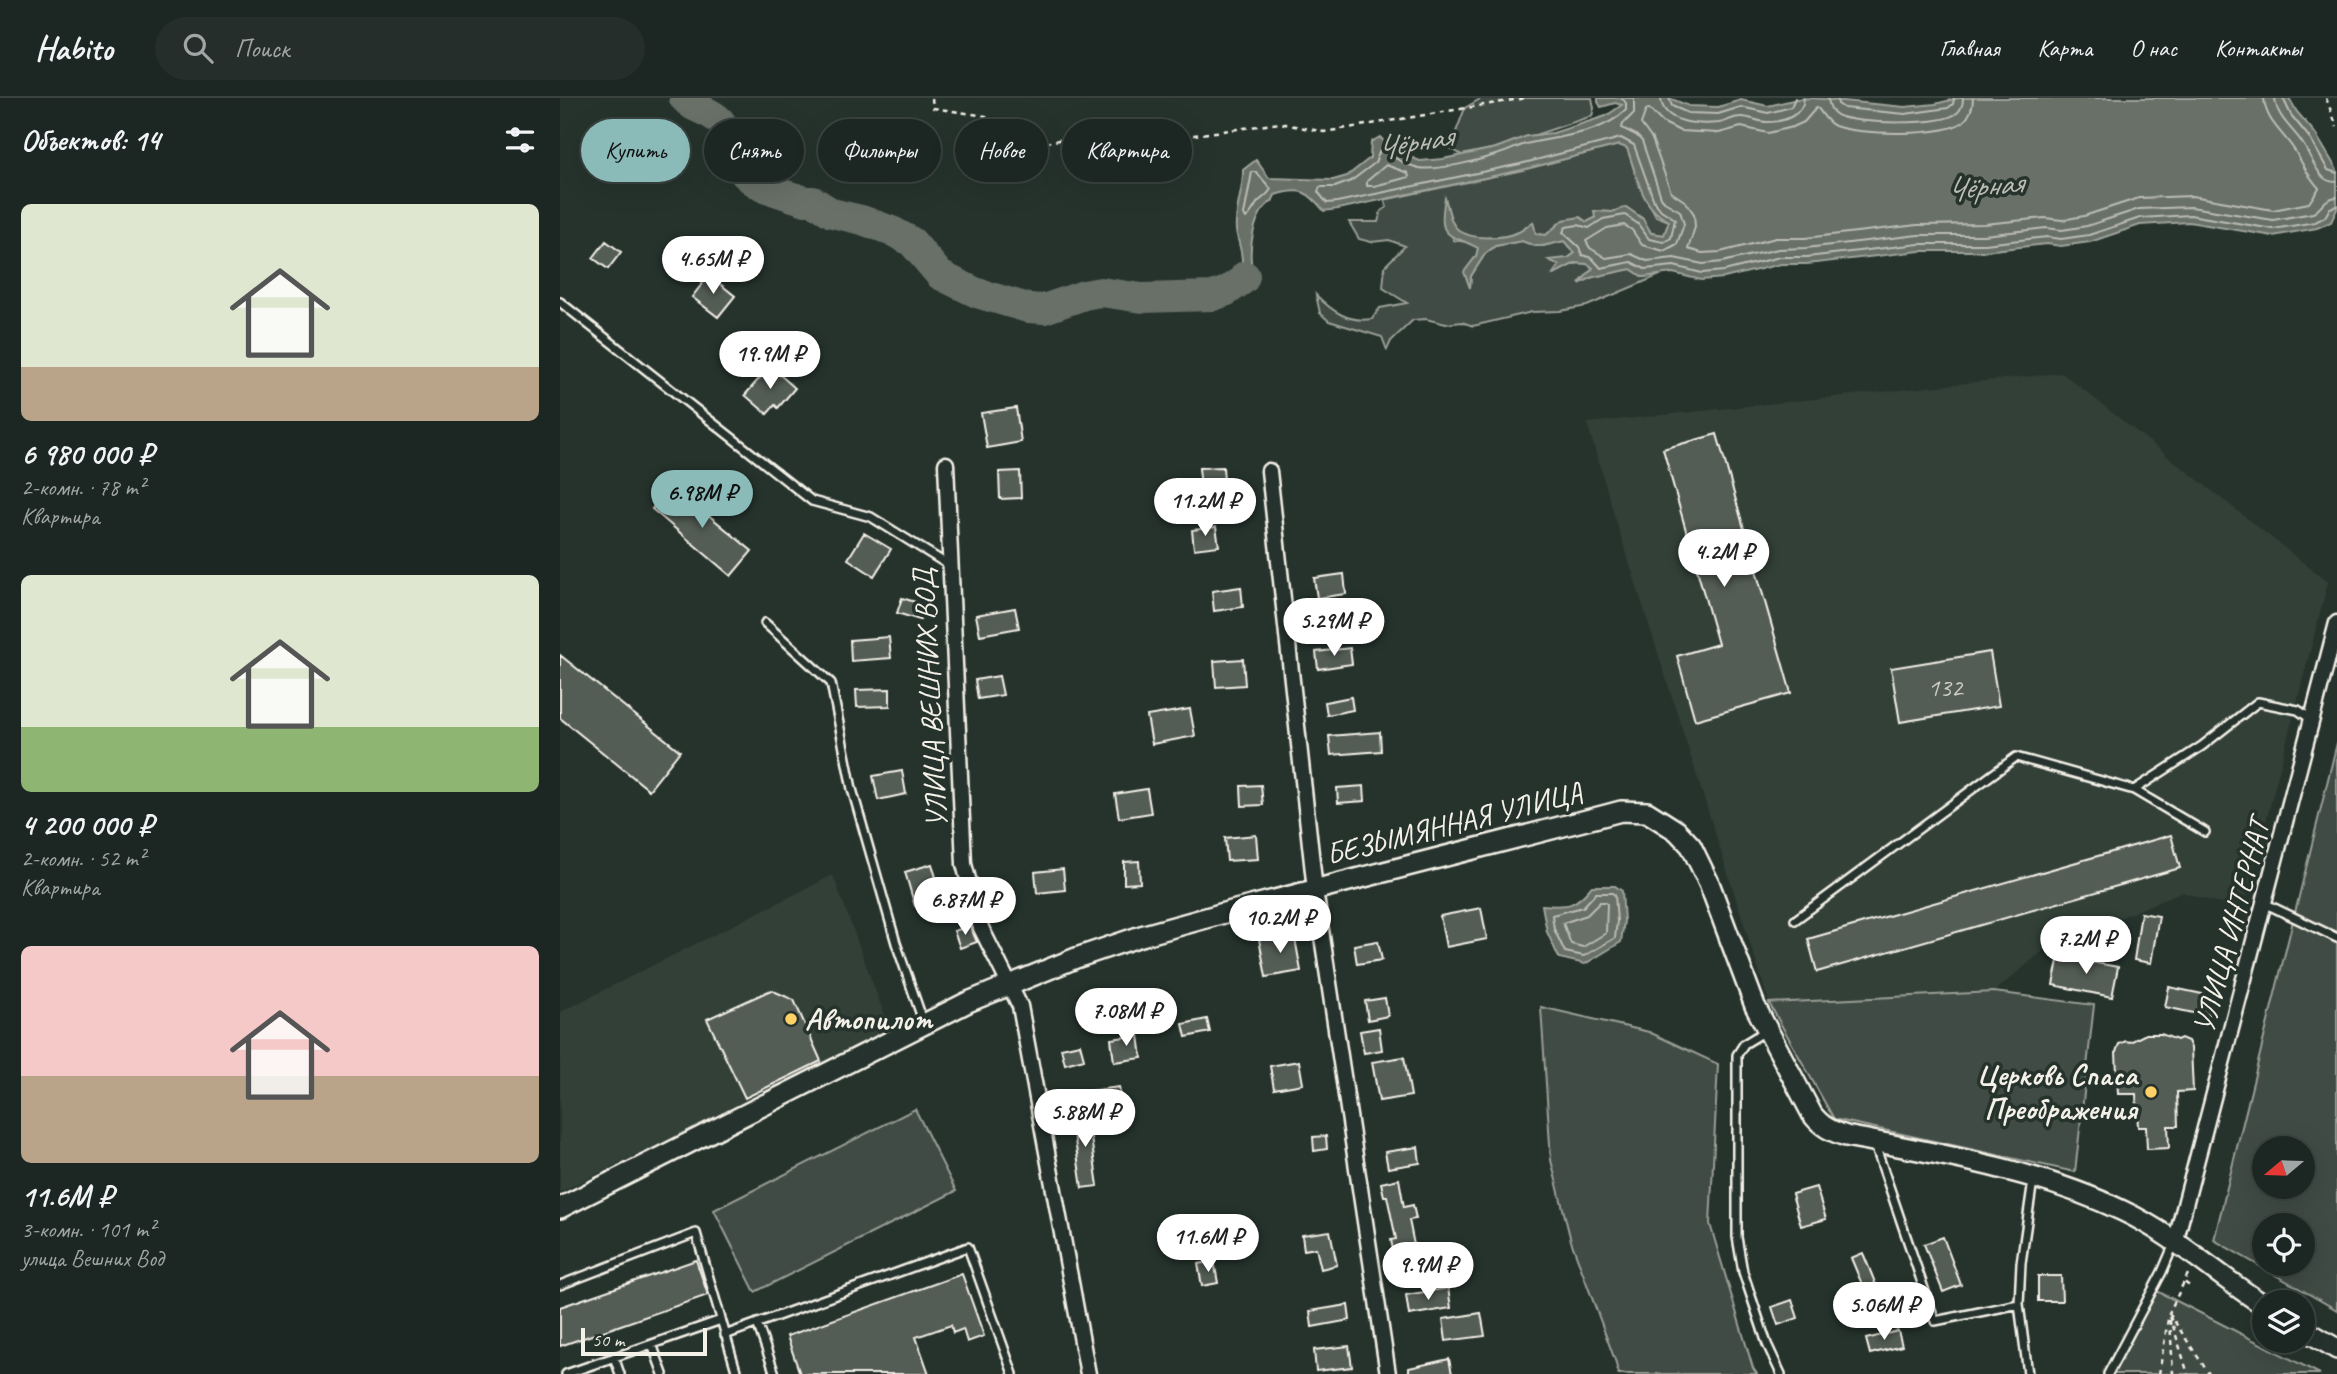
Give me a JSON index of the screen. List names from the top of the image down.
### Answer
{
  "streets": {
    "street": ["УЛИЦА ВЕШНИХ ВОД", "БЕЗЫМЯННАЯ УЛИЦА", "УЛИЦА ИНТЕРНАТ"]
  },
  "crossings": [
    ["УЛИЦА ВЕШНИХ ВОД", "БЕЗЫМЯННАЯ УЛИЦА"],
    ["БЕЗЫМЯННАЯ УЛИЦА", "УЛИЦА ИНТЕРНАТ"]
  ],
  "water": ["Чёрная"],
  "places": ["Автопилот", "Церковь Спаса Преображения"],
  "house_numbers": ["132"],
  "scale_bar": "50 m",
  "north": "left",
  "page": {
    "header": "Habito",
    "search": "Поиск",
    "nav": [
      "Главная",
      "Карта",
      "О нас",
      "Контакты"
    ],
    "heading": "Объектов: 14",
    "chip": [
      "Купить",
      "Снять",
      "Фильтры",
      "Новое",
      "Квартира"
    ],
    "list": [
      {
        "name": "6 980 000 ₽",
        "note": "2-комн. · 78 m² · Квартира"
      },
      {
        "name": "4 200 000 ₽",
        "note": "2-комн. · 52 m² · Квартира"
      },
      {
        "name": "11.6M ₽",
        "note": "3-комн. · 101 m² · улица Вешних Вод"
      }
    ],
    "price": [
      "4.65M ₽",
      "19.9M ₽",
      "6.98M ₽",
      "11.2M ₽",
      "4.2M ₽",
      "5.29M ₽",
      "6.87M ₽",
      "10.2M ₽",
      "7.2M ₽",
      "7.08M ₽",
      "5.88M ₽",
      "11.6M ₽",
      "9.9M ₽",
      "5.06M ₽"
    ],
    "scale": "50 m"
  }
}
